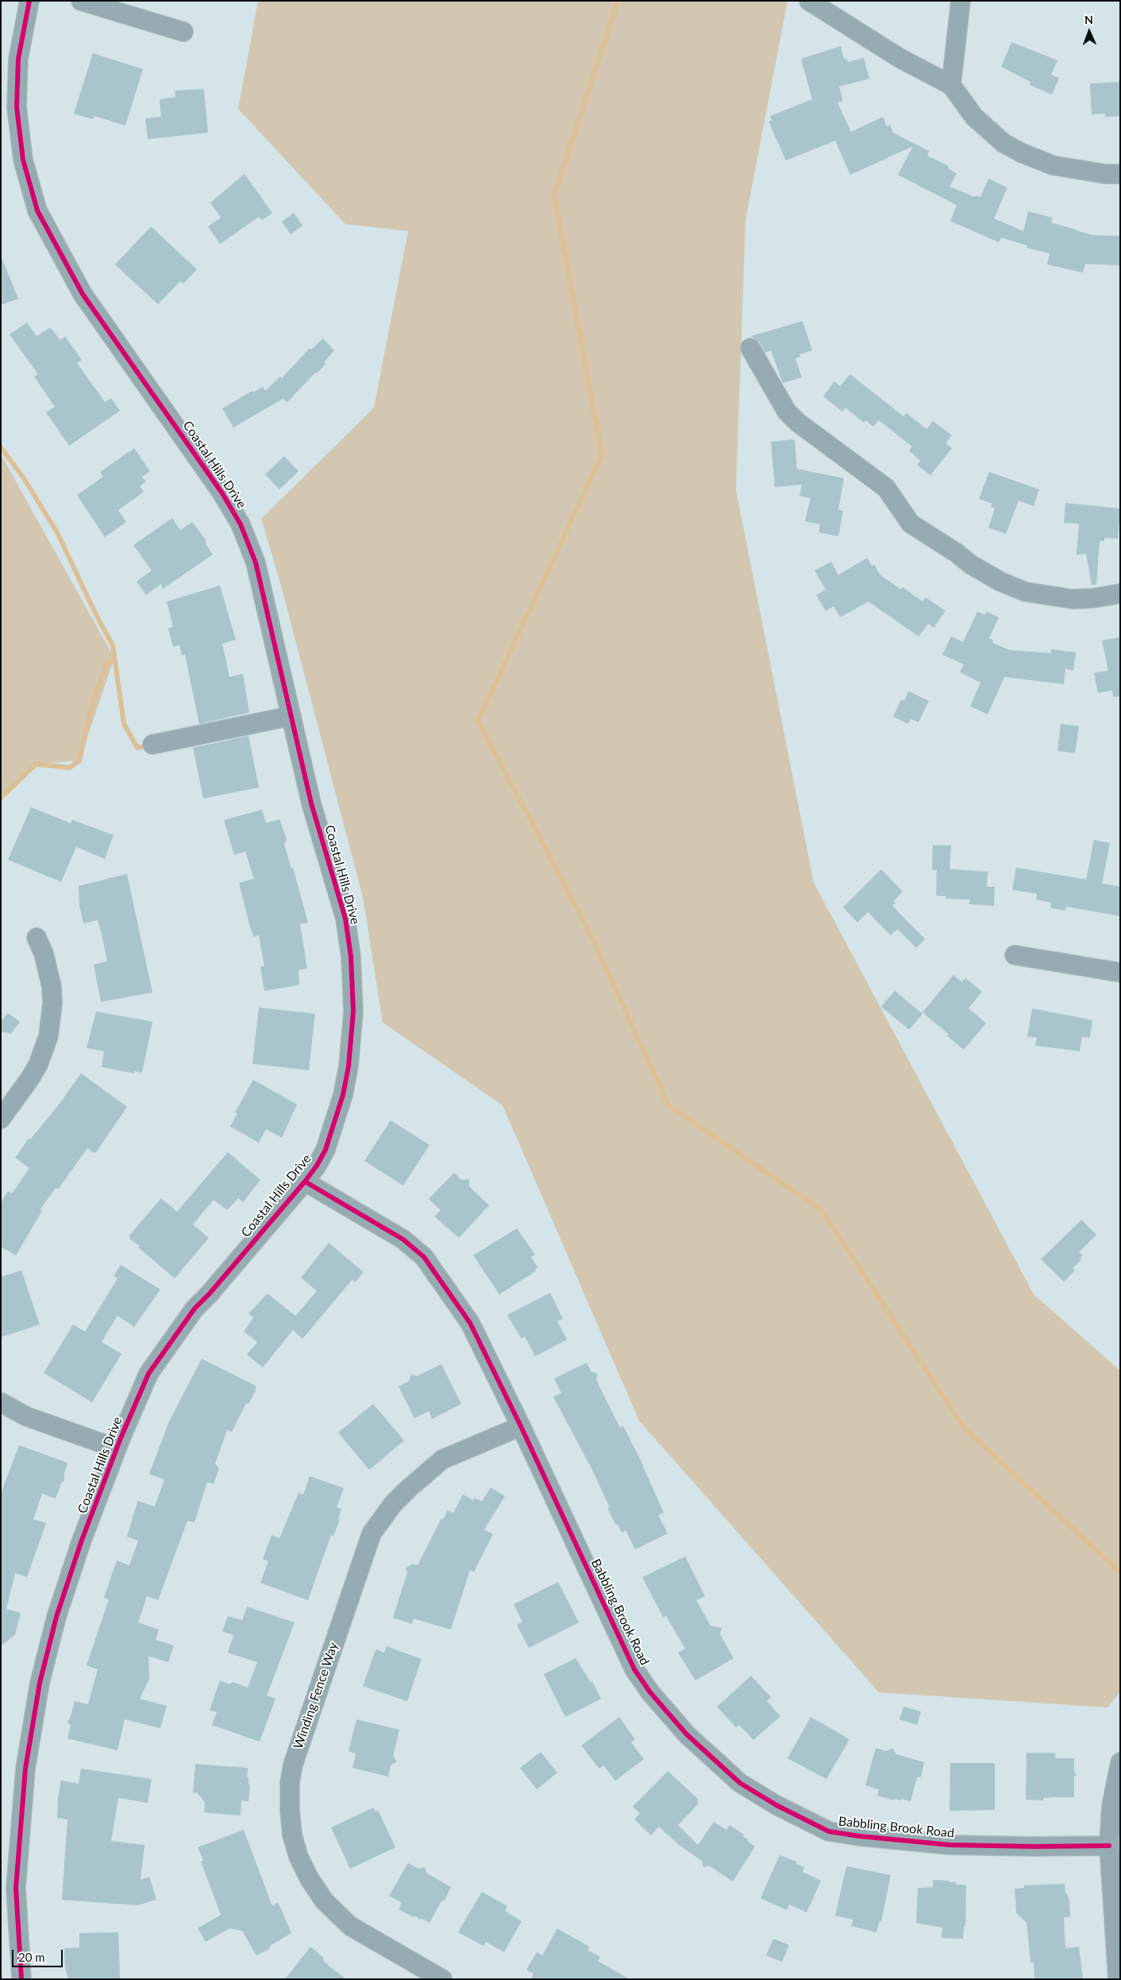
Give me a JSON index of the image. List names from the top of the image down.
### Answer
{
  "streets": {
    "street": ["Coastal Hills Drive", "Babbling Brook Road", "Winding Fence Way"]
  },
  "crossings": [
    ["Coastal Hills Drive", "Babbling Brook Road"],
    ["Babbling Brook Road", "Winding Fence Way"]
  ],
  "scale_bar": "20 m",
  "north": "top"
}
